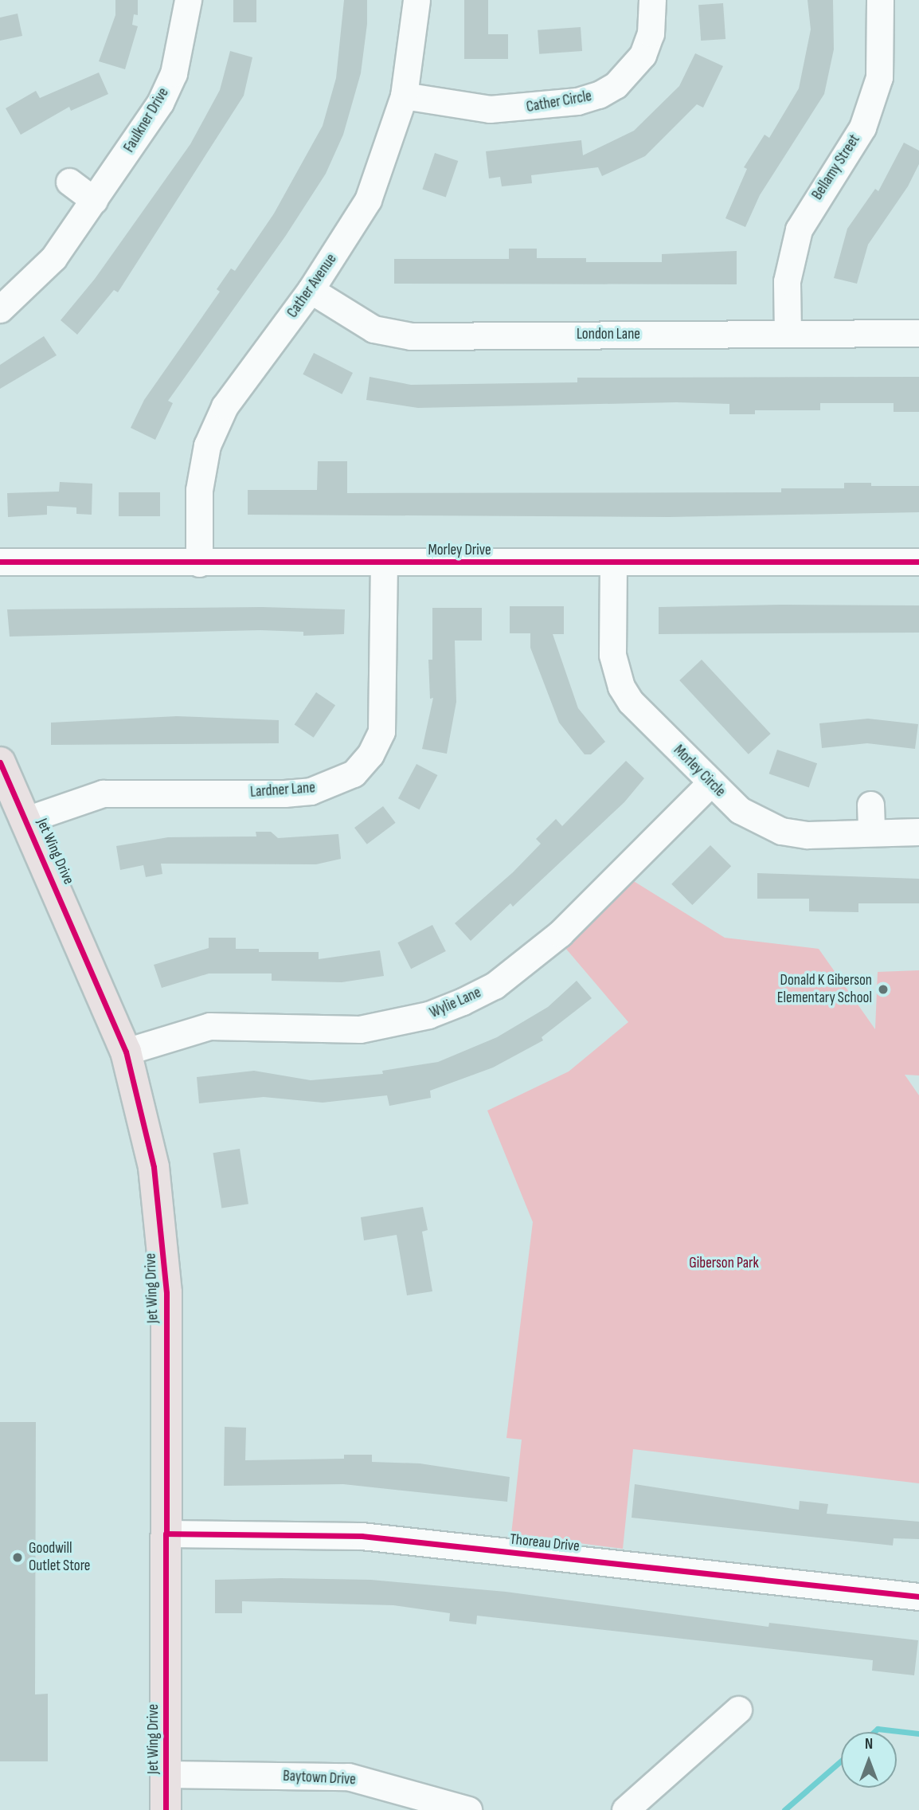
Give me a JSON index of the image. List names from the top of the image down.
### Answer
{
  "streets": {
    "main road": ["Jet Wing Drive"],
    "street": [
      "Cather Circle",
      "Faulkner Drive",
      "Bellamy Street",
      "Cather Avenue",
      "London Lane",
      "Morley Drive",
      "Morley Circle",
      "Lardner Lane",
      "Wylie Lane",
      "Thoreau Drive",
      "Baytown Drive"
    ]
  },
  "crossings": [
    ["Cather Circle", "Cather Avenue"],
    ["Bellamy Street", "London Lane"],
    ["Cather Avenue", "London Lane"],
    ["Cather Avenue", "Morley Drive"],
    ["Morley Drive", "Morley Circle"],
    ["Morley Drive", "Lardner Lane"],
    ["Morley Circle", "Wylie Lane"],
    ["Lardner Lane", "Jet Wing Drive"],
    ["Jet Wing Drive", "Wylie Lane"],
    ["Jet Wing Drive", "Thoreau Drive"],
    ["Jet Wing Drive", "Baytown Drive"]
  ],
  "parks": ["Giberson Park"],
  "places": ["Donald K Giberson Elementary School", "Goodwill Outlet Store"],
  "north": "top"
}
